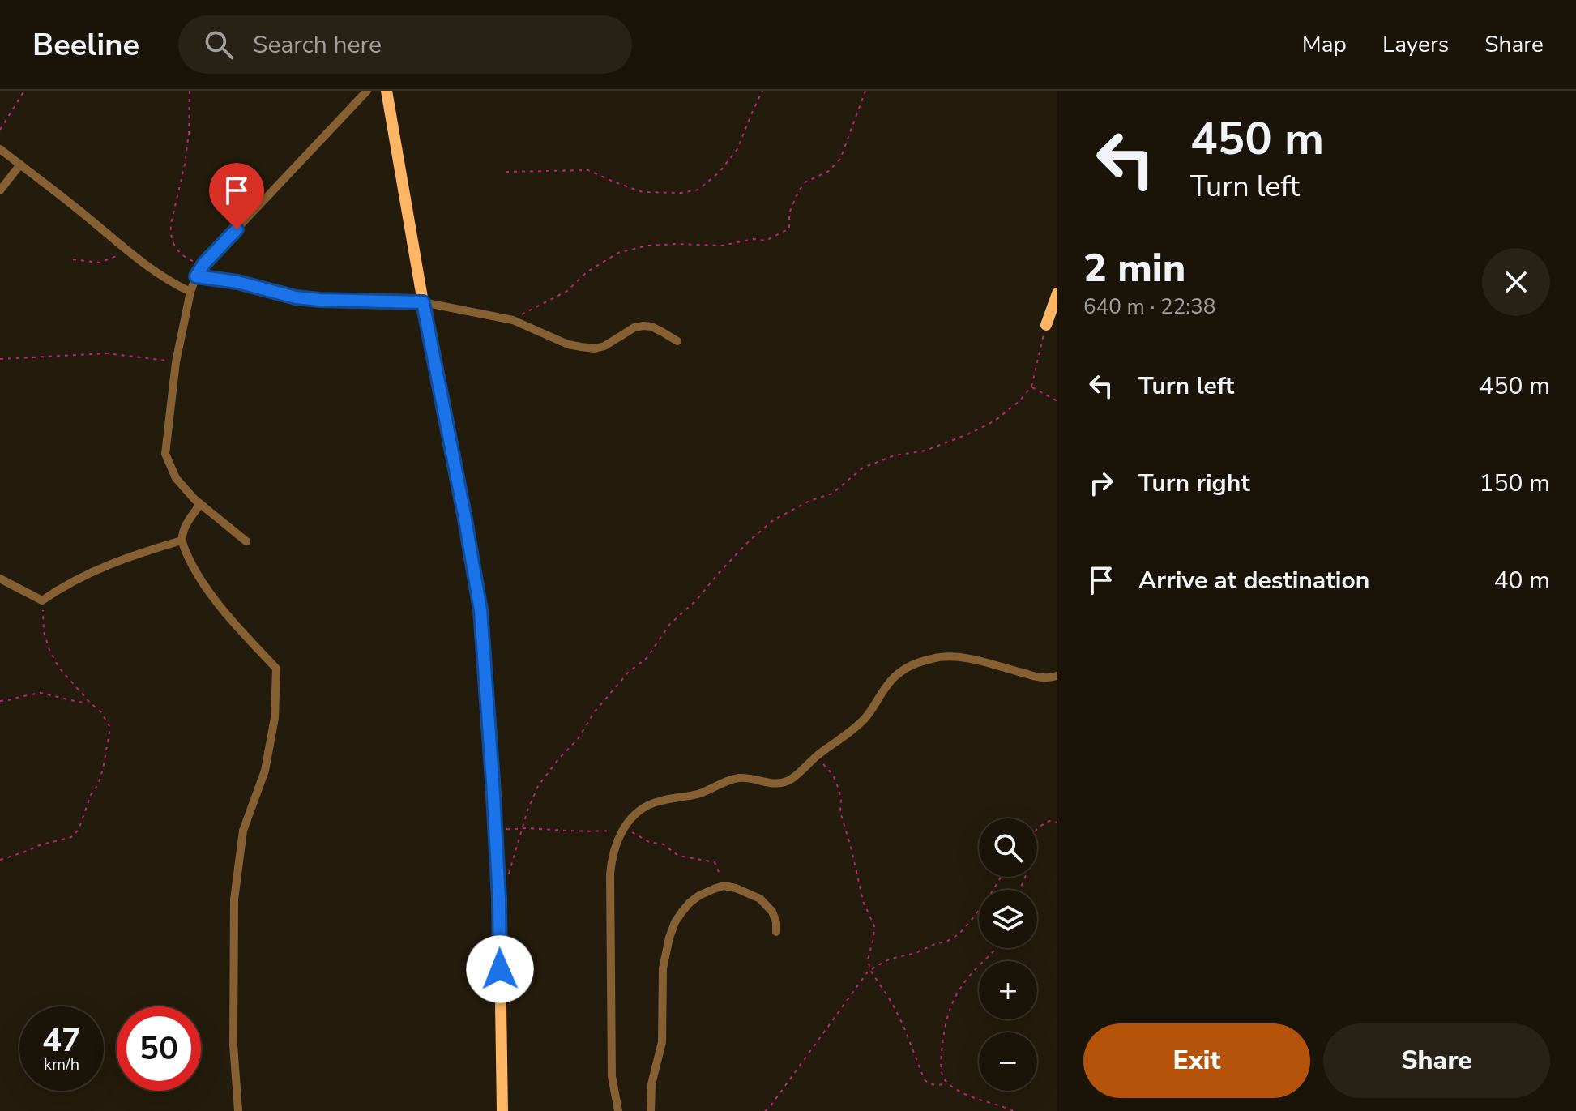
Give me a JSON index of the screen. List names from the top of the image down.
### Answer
{
  "page": {
    "header": "Beeline",
    "search": "Search here",
    "nav": ["Map", "Layers", "Share"],
    "turn": ["450 m", "Turn left"],
    "heading": ["2 min", "640 m · 22:38"],
    "list": [
      {
        "name": "Turn left",
        "value": "450 m"
      },
      {
        "name": "Turn right",
        "value": "150 m"
      },
      {
        "name": "Arrive at destination",
        "value": "40 m"
      }
    ],
    "map_buttons": ["+", "−"],
    "speed": "47 km/h",
    "limit": "50",
    "buttons": ["Exit", "Share"]
  }
}
